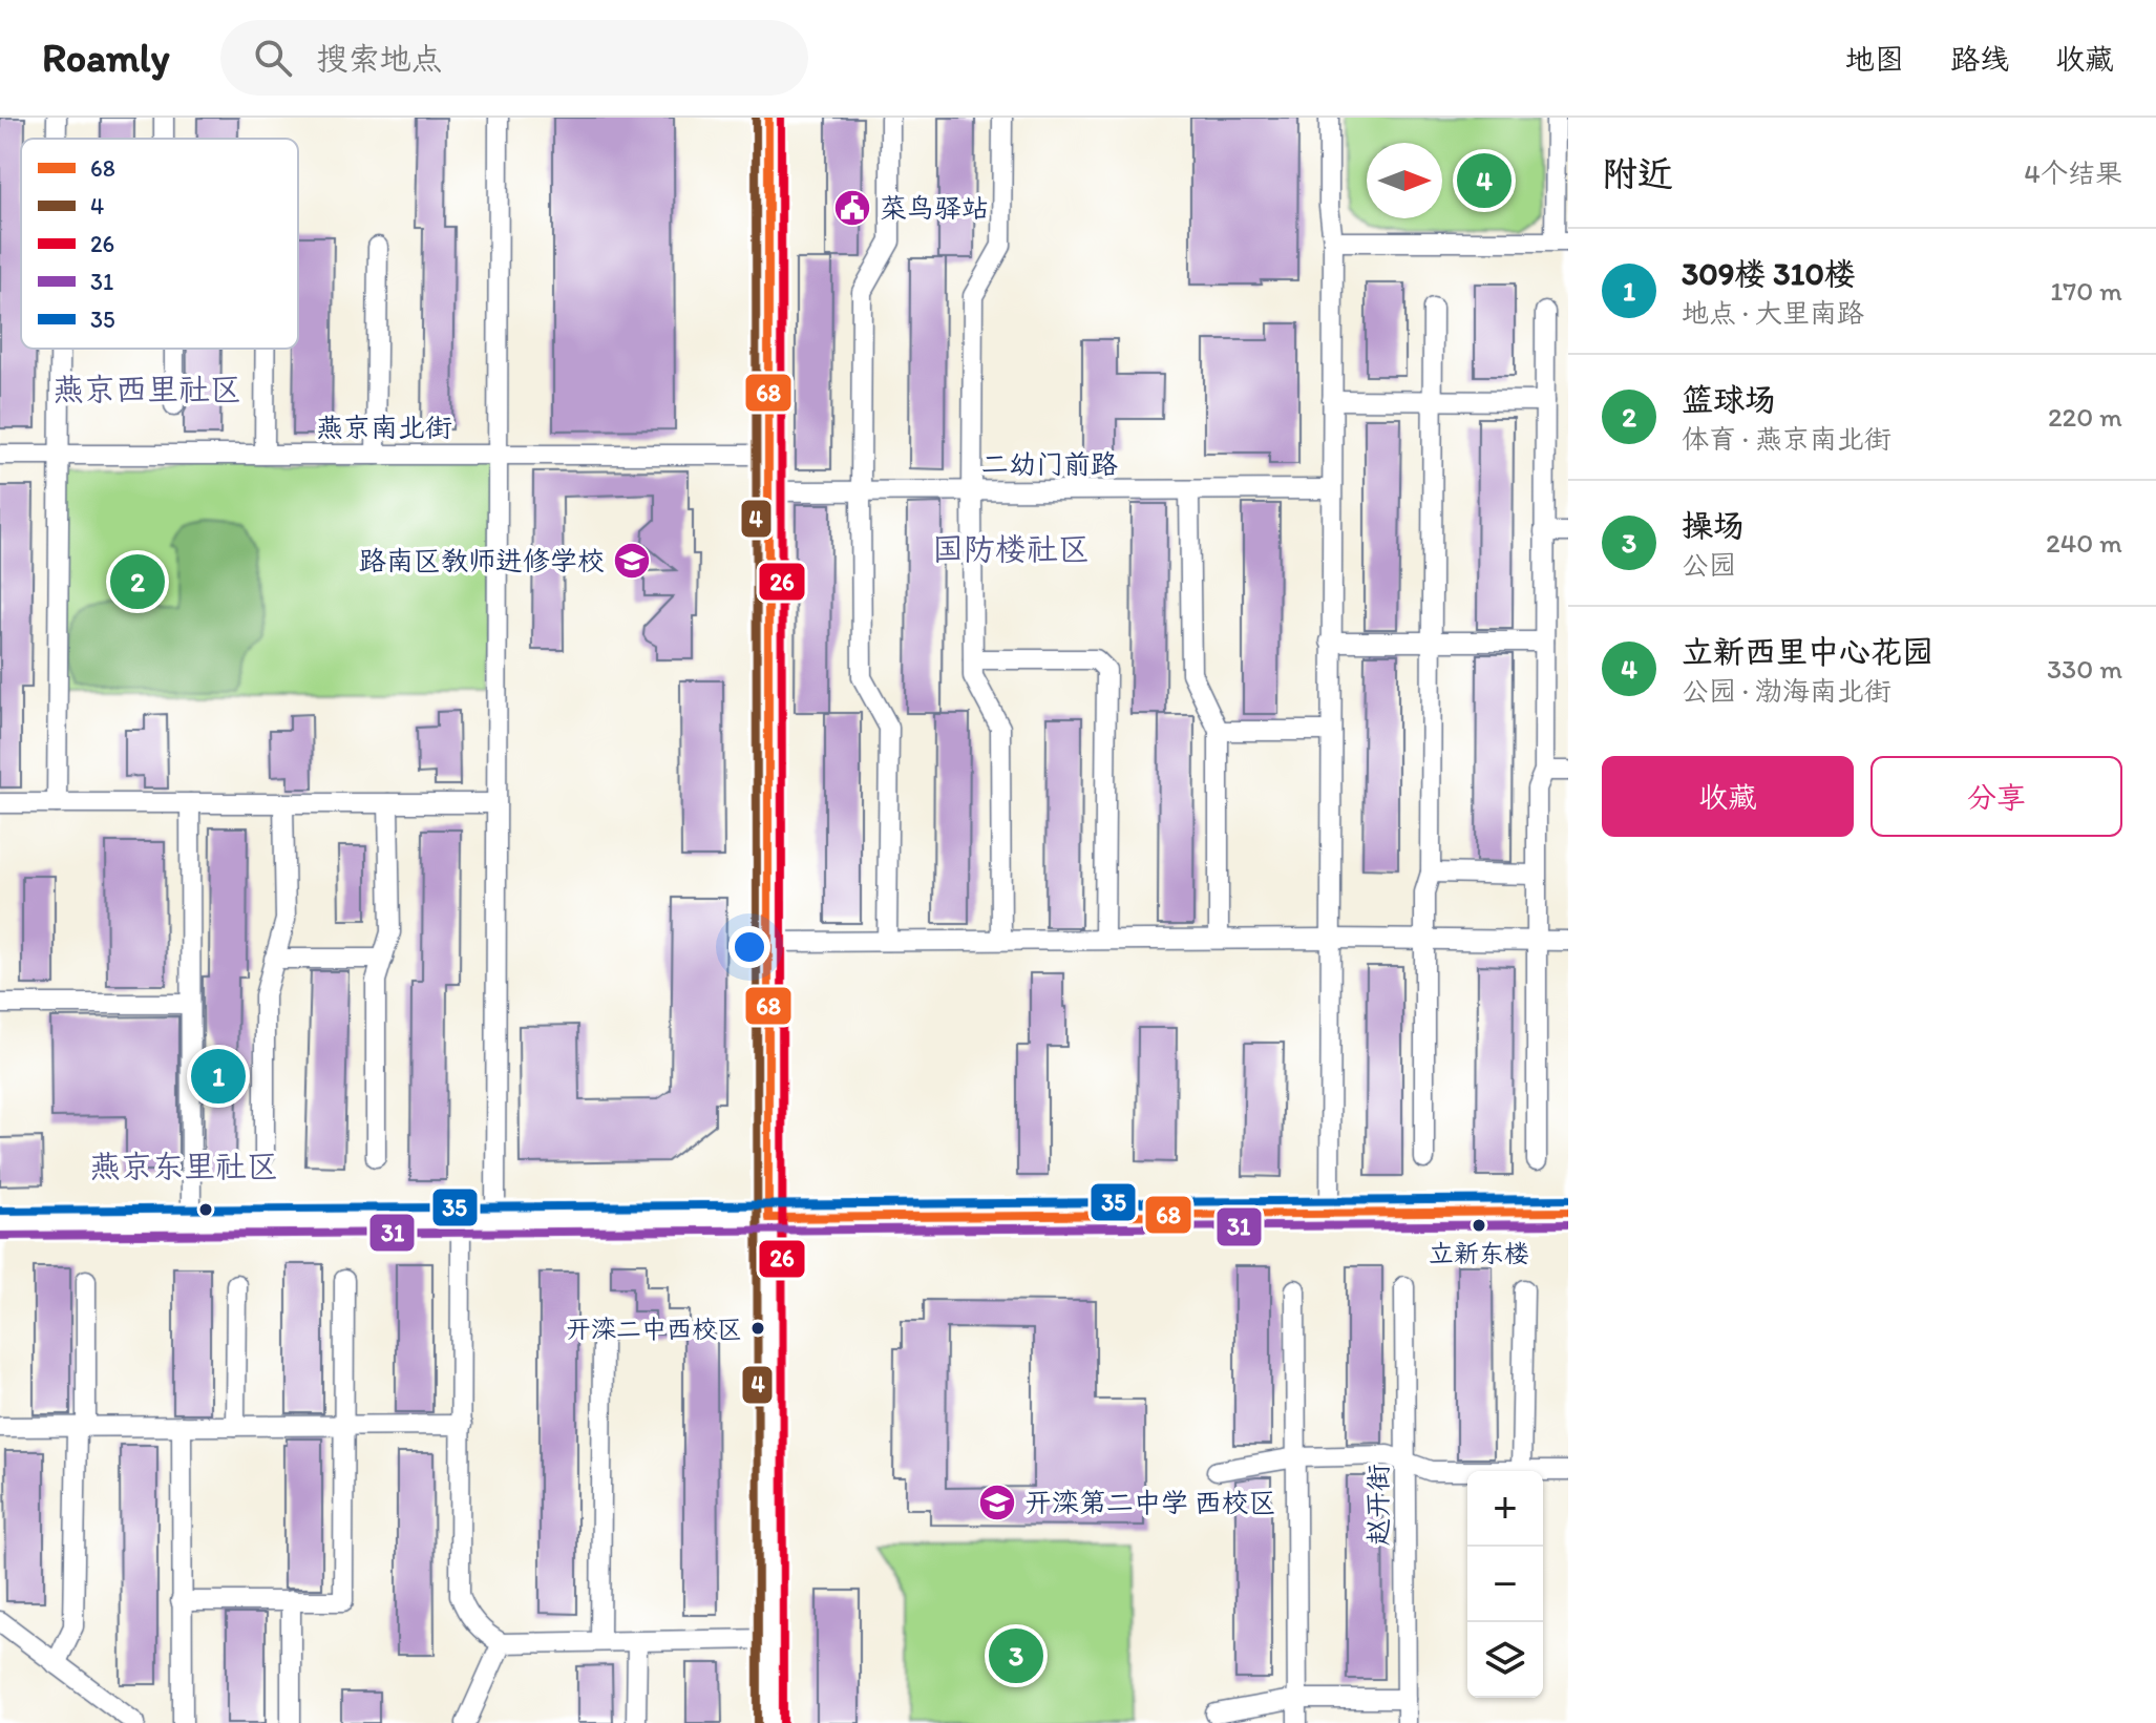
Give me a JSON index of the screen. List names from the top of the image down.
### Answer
{
  "streets": {
    "street": ["燕京南北街", "二幼门前路", "赵开街"]
  },
  "districts": ["燕京西里社区", "国防楼社区", "燕京东里社区"],
  "places": {
    "public building": ["菜鸟驿站"],
    "school or university": ["路南区教师进修学校", "开滦第二中学 西校区"],
    "other": ["立新东楼", "开滦二中西校区"]
  },
  "lines": [
    "transit line 68",
    "transit line 4",
    "transit line 26",
    "transit line 35",
    "transit line 31"
  ],
  "legend": [
    "68",
    "4",
    "26",
    "31",
    "35"
  ],
  "north": "right",
  "page": {
    "header": "Roamly",
    "search": "搜索地点",
    "nav": ["地图", "路线", "收藏"],
    "heading": ["附近", "4个结果"],
    "pins": [
      "4",
      "2",
      "1",
      "3"
    ],
    "list": [
      {
        "mark": "1",
        "name": "309楼 310楼",
        "note": "地点 · 大里南路",
        "value": "170 m"
      },
      {
        "mark": "2",
        "name": "篮球场",
        "note": "体育 · 燕京南北街",
        "value": "220 m"
      },
      {
        "mark": "3",
        "name": "操场",
        "note": "公园",
        "value": "240 m"
      },
      {
        "mark": "4",
        "name": "立新西里中心花园",
        "note": "公园 · 渤海南北街",
        "value": "330 m"
      }
    ],
    "buttons": ["收藏", "分享"],
    "map_buttons": ["+", "−"]
  }
}
